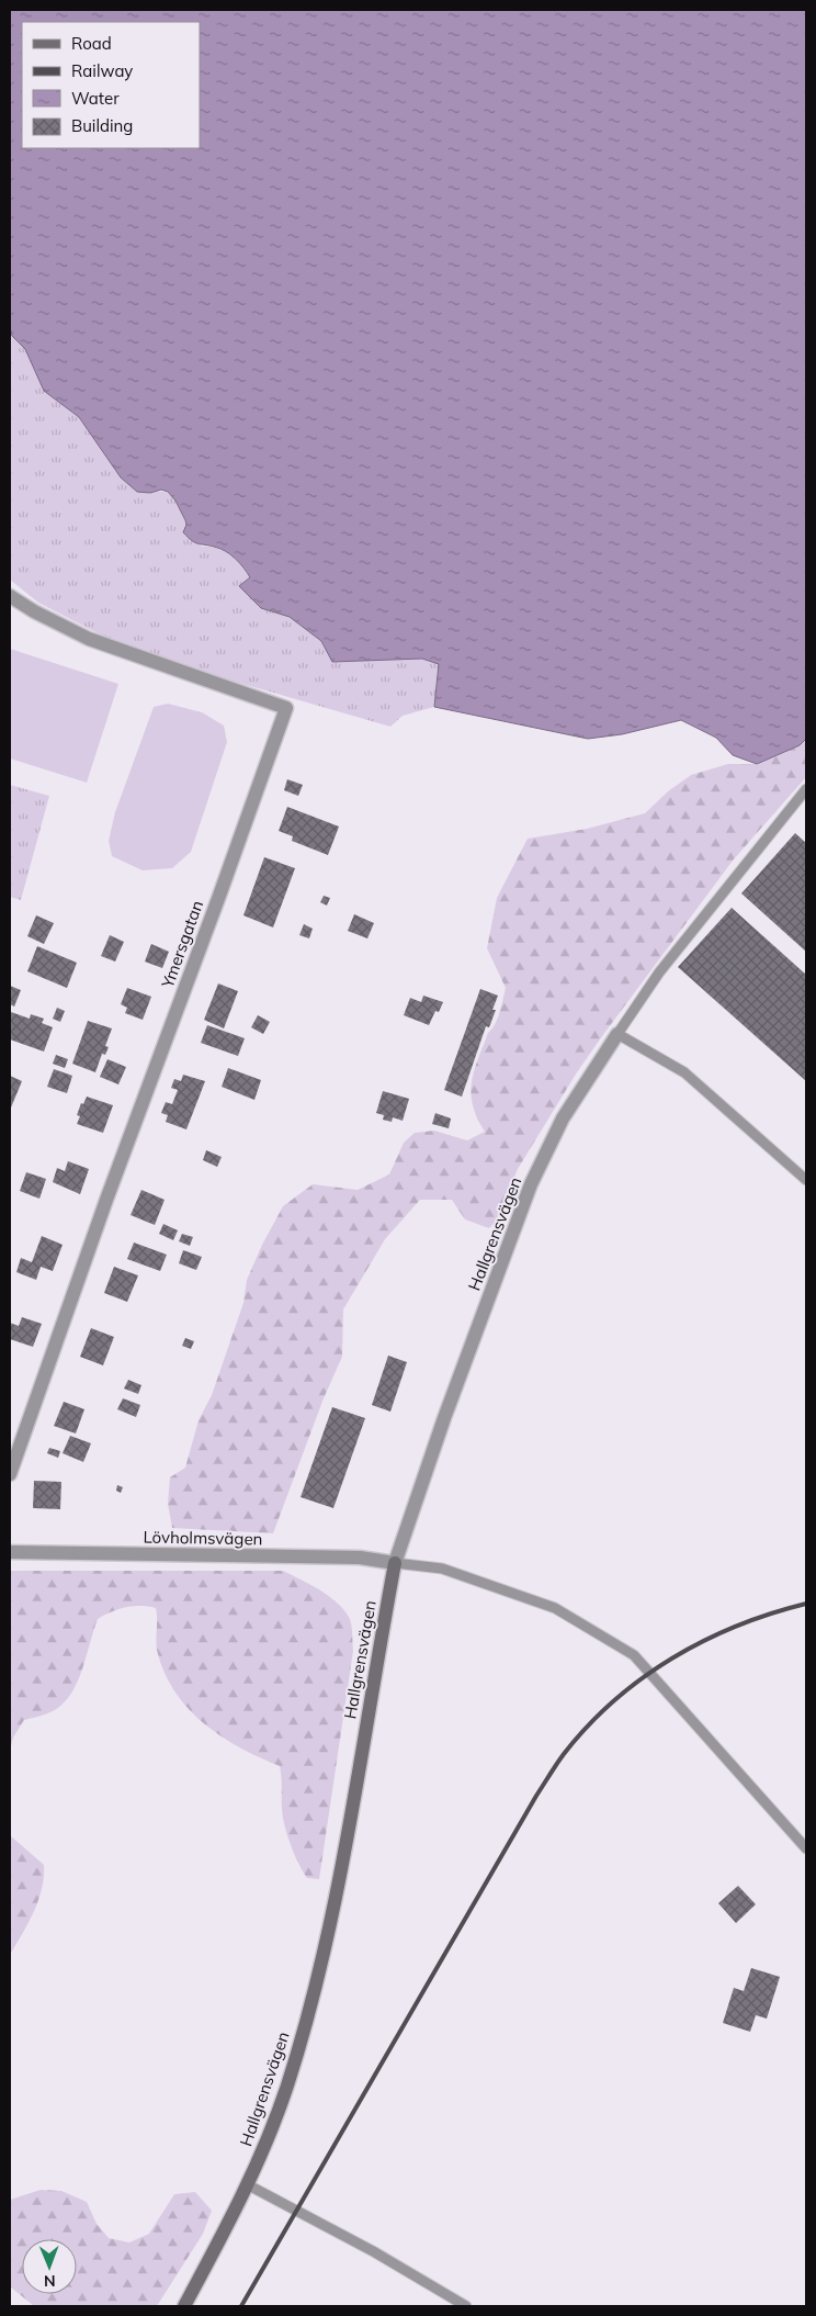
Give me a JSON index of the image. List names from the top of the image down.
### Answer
{
  "streets": {
    "street": ["Ymersgatan", "Hallgrensvägen", "Lövholmsvägen"]
  },
  "crossings": [
    ["Hallgrensvägen", "Lövholmsvägen"]
  ],
  "legend": [
    "Road",
    "Railway",
    "Water",
    "Building"
  ],
  "north": "bottom"
}
